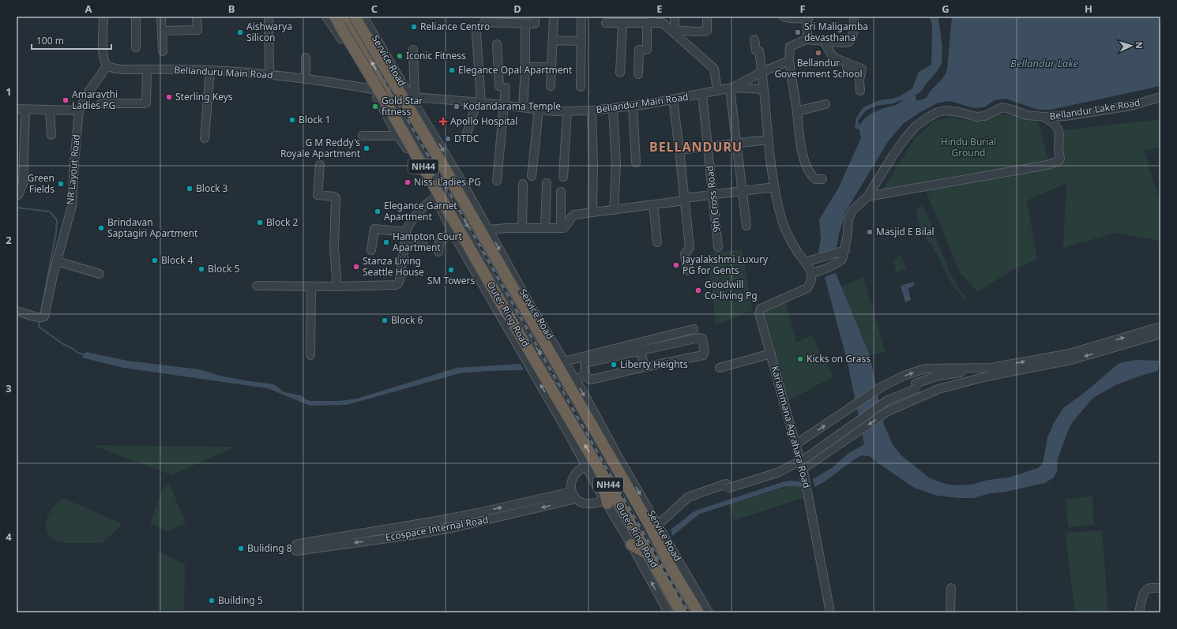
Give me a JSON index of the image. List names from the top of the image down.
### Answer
{
  "streets": {
    "highway": ["NH44", "Outer Ring Road"],
    "street": [
      "Service Road",
      "Bellanduru Main Road",
      "Bellandur Main Road",
      "Bellandur Lake Road",
      "NR Layout Road",
      "9th Cross Road",
      "Kariammana Agrahara Road",
      "Ecospace Internal Road"
    ]
  },
  "crossings": [
    ["Service Road", "Bellandur Main Road"],
    ["Service Road", "Outer Ring Road"],
    ["Bellanduru Main Road", "Bellandur Main Road"],
    ["Bellanduru Main Road", "NR Layout Road"],
    ["Bellandur Main Road", "9th Cross Road"],
    ["Bellandur Lake Road", "Kariammana Agrahara Road"]
  ],
  "districts": ["BELLANDURU"],
  "water": ["Bellandur Lake"],
  "parks": ["Hindu Burial Ground"],
  "places": {
    "other": [
      "Reliance Centro",
      "Aishwarya Silicon",
      "Sri Maligamba devasthana",
      "Bellandur Government School",
      "Iconic Fitness",
      "Elegance Opal Apartment",
      "Sterling Keys",
      "Amaravthi Ladies PG",
      "Gold Star fitness",
      "Kodandarama Temple",
      "Block 1",
      "DTDC",
      "G M Reddy's Royale Apartment",
      "Nissi Ladies PG",
      "Green Fields",
      "Block 3",
      "Elegance Garnet Apartment",
      "Block 2",
      "Brindavan Saptagiri Apartment",
      "Masjid E Bilal",
      "Hampton Court Apartment",
      "Block 4",
      "Jayalakshmi Luxury PG for Gents",
      "Stanza Living Seattle House",
      "Block 5",
      "SM Towers",
      "Goodwill Co-living Pg",
      "Block 6",
      "Kicks on Grass",
      "Liberty Heights",
      "Buliding 8",
      "Building 5"
    ],
    "health": ["Apollo Hospital"]
  },
  "scale_bar": "100 m",
  "north": "right",
  "grid": {
    "columns": [
      "A",
      "B",
      "C",
      "D",
      "E",
      "F",
      "G",
      "H"
    ],
    "rows": [
      "1",
      "2",
      "3",
      "4"
    ]
  }
}
